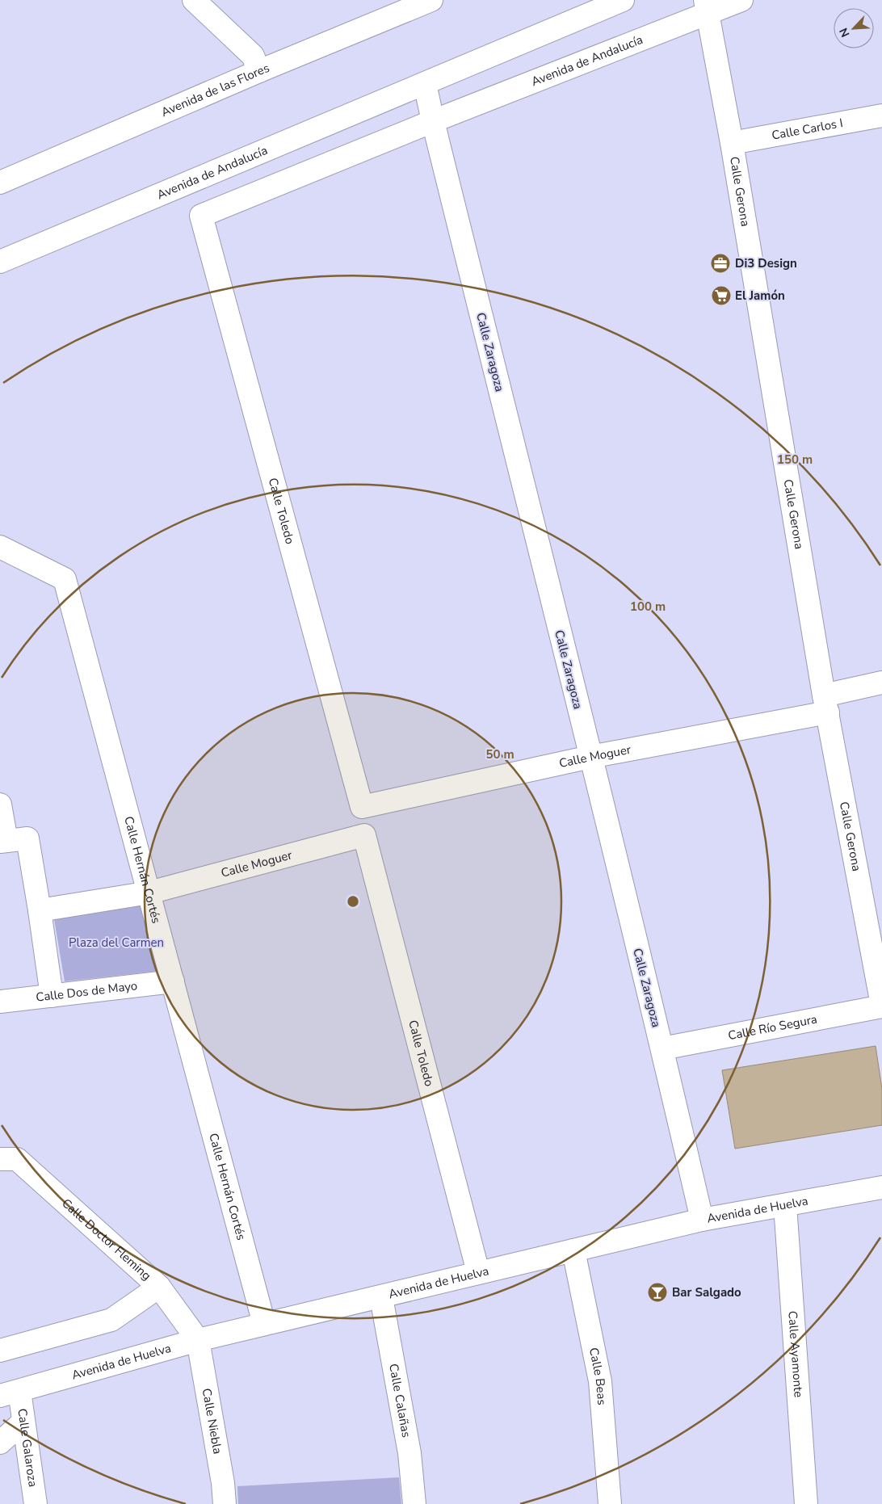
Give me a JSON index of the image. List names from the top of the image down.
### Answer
{
  "streets": {
    "main road": [
      "Avenida de Andalucía",
      "Avenida de las Flores",
      "Calle Carlos I",
      "Calle Gerona",
      "Calle Zaragoza",
      "Calle Toledo",
      "Calle Moguer",
      "Calle Hernán Cortés",
      "Calle Dos de Mayo",
      "Calle Río Segura",
      "Avenida de Huelva",
      "Calle Doctor Fleming",
      "Calle Ayamonte",
      "Calle Beas",
      "Calle Calañas",
      "Calle Niebla",
      "Calle Galaroza"
    ]
  },
  "crossings": [
    ["Avenida de Andalucía", "Calle Gerona"],
    ["Avenida de Andalucía", "Calle Zaragoza"],
    ["Avenida de Andalucía", "Calle Toledo"],
    ["Calle Carlos I", "Calle Gerona"],
    ["Calle Gerona", "Calle Moguer"],
    ["Calle Gerona", "Calle Río Segura"],
    ["Calle Zaragoza", "Calle Moguer"],
    ["Calle Zaragoza", "Calle Río Segura"],
    ["Calle Zaragoza", "Avenida de Huelva"],
    ["Calle Toledo", "Calle Moguer"],
    ["Calle Toledo", "Avenida de Huelva"],
    ["Calle Moguer", "Calle Hernán Cortés"],
    ["Calle Hernán Cortés", "Calle Dos de Mayo"],
    ["Calle Hernán Cortés", "Avenida de Huelva"],
    ["Avenida de Huelva", "Calle Doctor Fleming"],
    ["Avenida de Huelva", "Calle Ayamonte"],
    ["Avenida de Huelva", "Calle Beas"],
    ["Avenida de Huelva", "Calle Calañas"],
    ["Avenida de Huelva", "Calle Niebla"],
    ["Avenida de Huelva", "Calle Galaroza"],
    ["Calle Doctor Fleming", "Calle Niebla"]
  ],
  "parks": ["Plaza del Carmen"],
  "places": {
    "office": ["Di3 Design"],
    "supermarket": ["El Jamón"],
    "bar": ["Bar Salgado"]
  },
  "north": "bottom left",
  "rings": ["150 m", "100 m", "50 m"]
}
